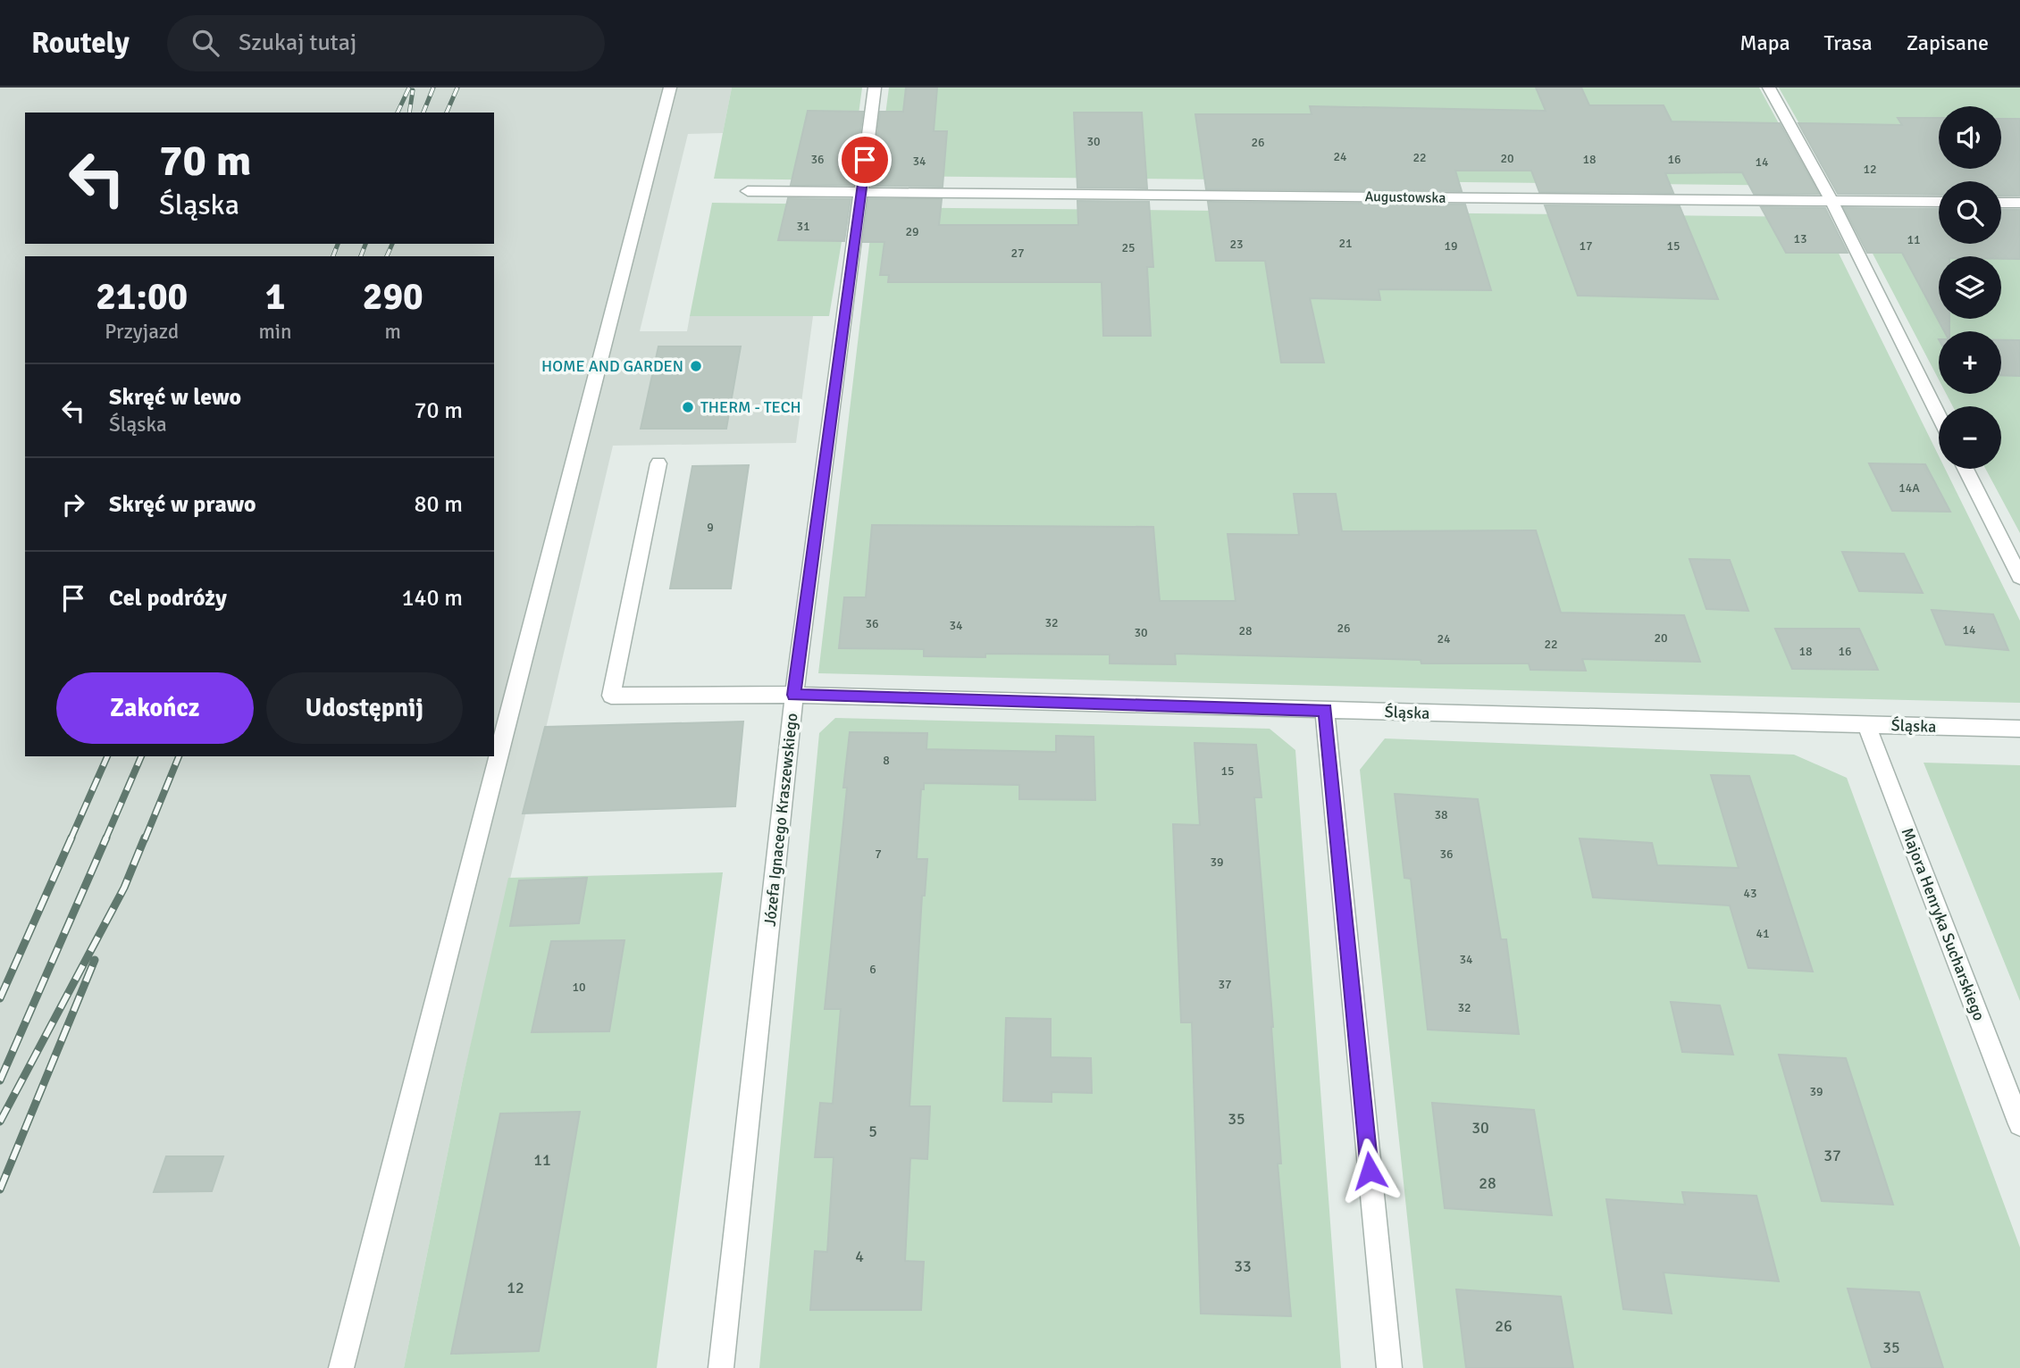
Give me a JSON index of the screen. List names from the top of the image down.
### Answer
{
  "streets": {
    "street": [
      "Augustowska",
      "Śląska",
      "Józefa Ignacego Kraszewskiego",
      "Majora Henryka Sucharskiego"
    ]
  },
  "crossings": [
    ["Augustowska", "Józefa Ignacego Kraszewskiego"],
    ["Śląska", "Józefa Ignacego Kraszewskiego"],
    ["Śląska", "Majora Henryka Sucharskiego"]
  ],
  "places": ["HOME AND GARDEN", "THERM - TECH"],
  "house_numbers": [
    "30",
    "26",
    "24",
    "22",
    "20",
    "36",
    "18",
    "16",
    "34",
    "14",
    "12",
    "31",
    "29",
    "13",
    "11",
    "21",
    "23",
    "19",
    "17",
    "15",
    "25",
    "27",
    "14A",
    "9",
    "32",
    "36",
    "34",
    "26",
    "14",
    "28",
    "30",
    "20",
    "24",
    "22",
    "18",
    "16",
    "8",
    "15",
    "38",
    "7",
    "36",
    "39",
    "43",
    "41",
    "34",
    "6",
    "37",
    "10",
    "32",
    "39",
    "35",
    "30",
    "5",
    "37",
    "11",
    "28",
    "4",
    "33",
    "12",
    "26",
    "35"
  ],
  "page": {
    "header": "Routely",
    "search": "Szukaj tutaj",
    "nav": ["Mapa", "Trasa", "Zapisane"],
    "map_buttons": ["+", "−"],
    "turn": ["70 m", "Śląska"],
    "eta": [
      "21:00",
      "Przyjazd",
      "1",
      "min",
      "290",
      "m"
    ],
    "list": [
      {
        "name": "Skręć w lewo",
        "note": "Śląska",
        "value": "70 m"
      },
      {
        "name": "Skręć w prawo",
        "value": "80 m"
      },
      {
        "name": "Cel podróży",
        "value": "140 m"
      }
    ],
    "buttons": ["Zakończ", "Udostępnij"]
  }
}
